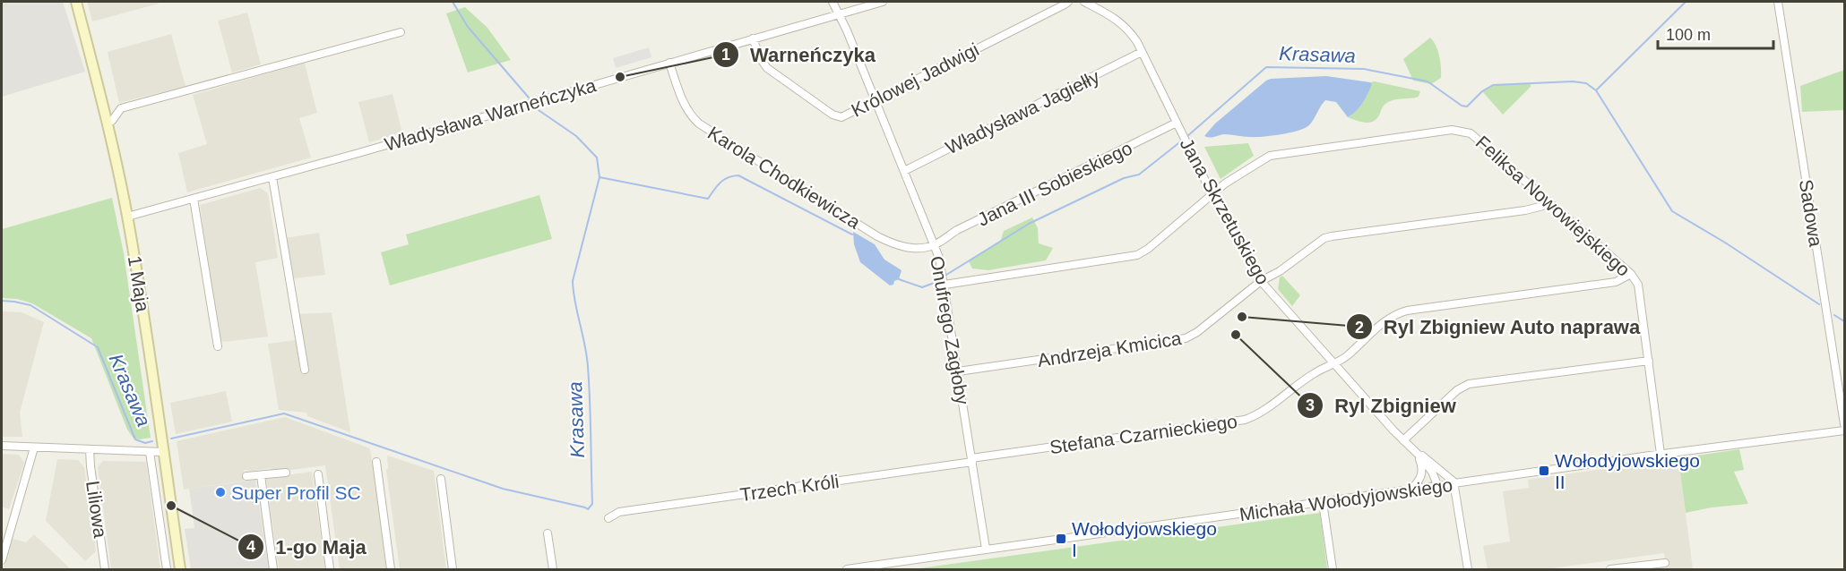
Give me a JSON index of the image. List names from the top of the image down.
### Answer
{
  "streets": {
    "main road": ["1 Maja"],
    "street": [
      "Królowej Jadwigi",
      "Władysława Jagiełły",
      "Władysława Warneńczyka",
      "Karola Chodkiewicza",
      "Jana III Sobieskiego",
      "Feliksa Nowowiejskiego",
      "Jana Skrzetuskiego",
      "Sadowa",
      "Onufrego Zagłoby",
      "Andrzeja Kmicica",
      "Stefana Czarnieckiego",
      "Trzech Króli",
      "Michała Wołodyjowskiego",
      "Liliowa"
    ]
  },
  "crossings": [
    ["Królowej Jadwigi", "Władysława Warneńczyka"],
    ["Królowej Jadwigi", "Onufrego Zagłoby"],
    ["Władysława Jagiełły", "Jana Skrzetuskiego"],
    ["Władysława Jagiełły", "Onufrego Zagłoby"],
    ["Władysława Warneńczyka", "Karola Chodkiewicza"],
    ["Władysława Warneńczyka", "1 Maja"],
    ["Władysława Warneńczyka", "Onufrego Zagłoby"],
    ["Karola Chodkiewicza", "Jana III Sobieskiego"],
    ["Karola Chodkiewicza", "Onufrego Zagłoby"],
    ["Jana III Sobieskiego", "Jana Skrzetuskiego"],
    ["Jana III Sobieskiego", "Onufrego Zagłoby"],
    ["Feliksa Nowowiejskiego", "Jana Skrzetuskiego"],
    ["Feliksa Nowowiejskiego", "Onufrego Zagłoby"],
    ["Feliksa Nowowiejskiego", "Andrzeja Kmicica"],
    ["Feliksa Nowowiejskiego", "Stefana Czarnieckiego"],
    ["Feliksa Nowowiejskiego", "Michała Wołodyjowskiego"],
    ["Jana Skrzetuskiego", "Andrzeja Kmicica"],
    ["Jana Skrzetuskiego", "Stefana Czarnieckiego"],
    ["Jana Skrzetuskiego", "Michała Wołodyjowskiego"],
    ["Onufrego Zagłoby", "Andrzeja Kmicica"],
    ["Onufrego Zagłoby", "Stefana Czarnieckiego"],
    ["Onufrego Zagłoby", "Trzech Króli"],
    ["Onufrego Zagłoby", "Michała Wołodyjowskiego"],
    ["Stefana Czarnieckiego", "Trzech Króli"]
  ],
  "water": ["Krasawa"],
  "places": {
    "other": [
      "Warneńczyka",
      "Ryl Zbigniew Auto naprawa",
      "Ryl Zbigniew",
      "Super Profil SC",
      "1-go Maja"
    ],
    "transit": ["Wołodyjowskiego II", "Wołodyjowskiego I"]
  },
  "scale_bar": "100 m"
}
